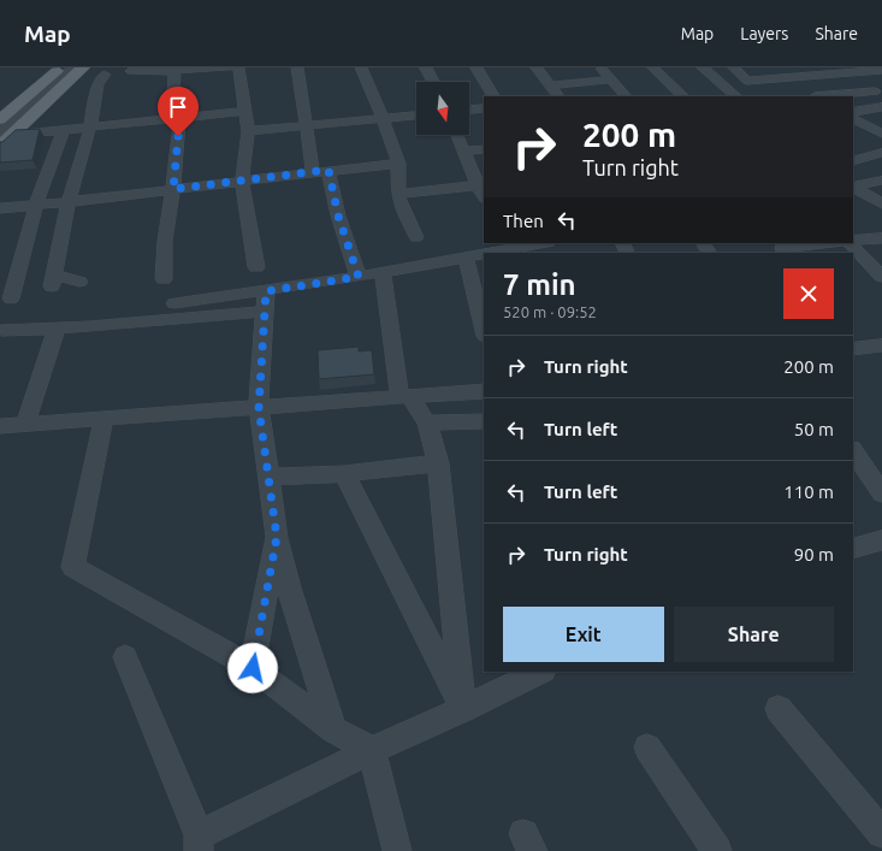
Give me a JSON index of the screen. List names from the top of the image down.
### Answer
{
  "north": "bottom",
  "page": {
    "header": "Map",
    "nav": ["Map", "Layers", "Share"],
    "turn": ["200 m", "Turn right"],
    "then": "Then",
    "heading": ["7 min", "520 m · 09:52"],
    "list": [
      {
        "name": "Turn right",
        "value": "200 m"
      },
      {
        "name": "Turn left",
        "value": "50 m"
      },
      {
        "name": "Turn left",
        "value": "110 m"
      },
      {
        "name": "Turn right",
        "value": "90 m"
      }
    ],
    "buttons": ["Exit", "Share"]
  }
}
